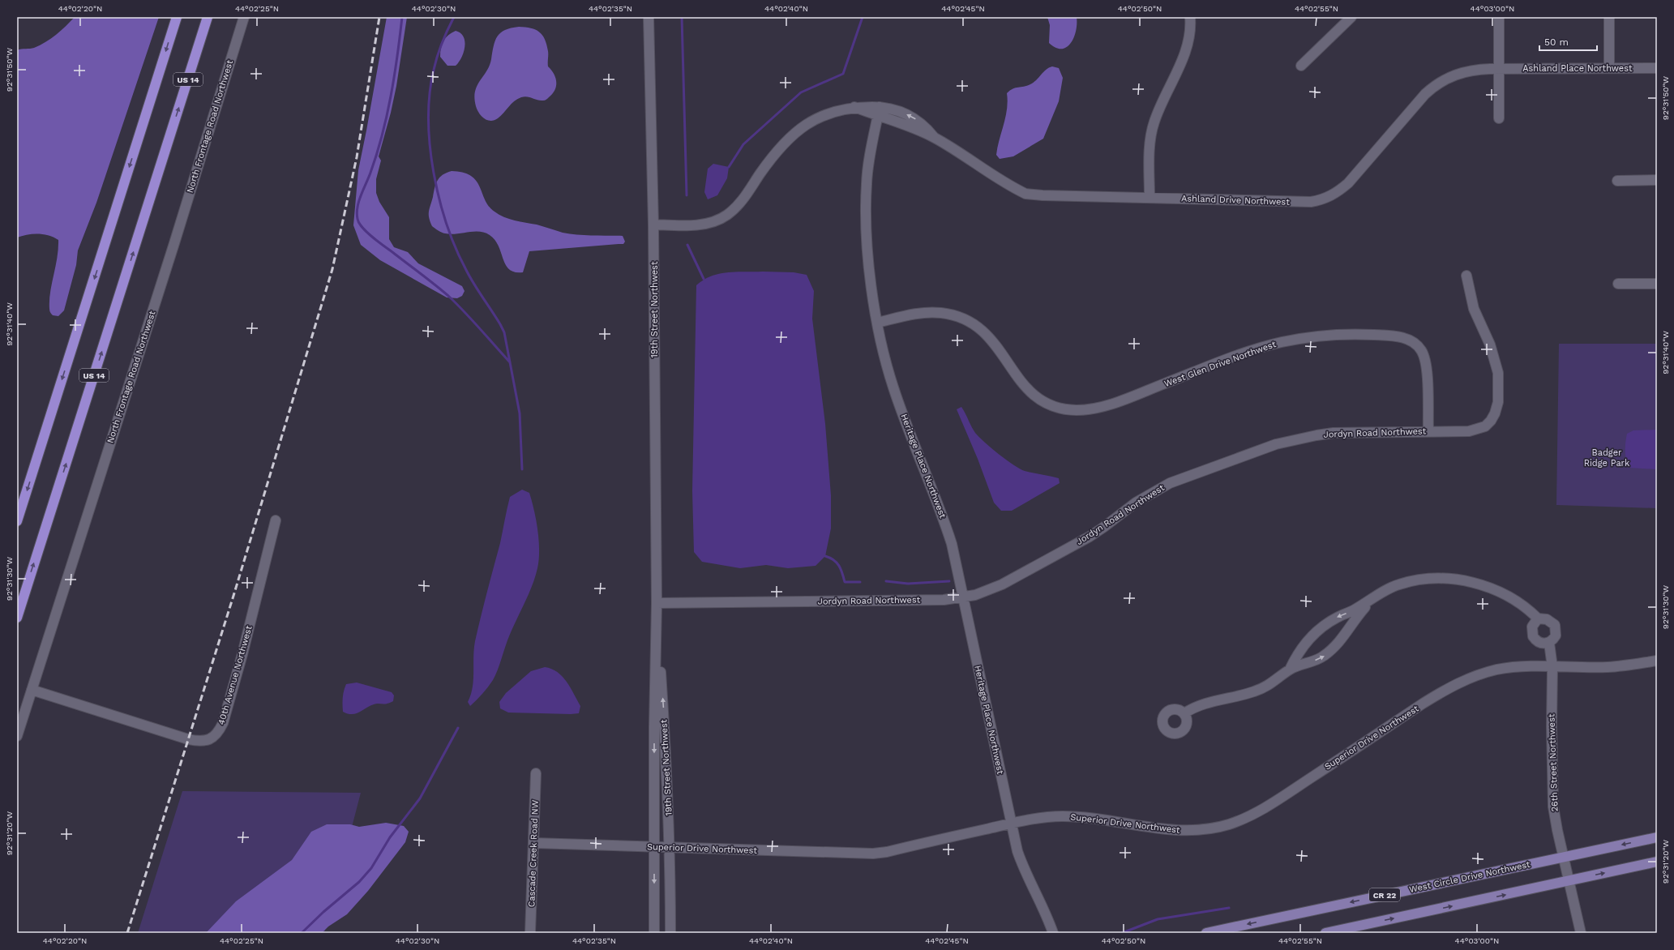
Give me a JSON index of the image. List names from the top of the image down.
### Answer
{
  "streets": {
    "highway": ["US 14"],
    "main road": ["West Circle Drive Northwest", "CR 22"],
    "street": [
      "Ashland Place Northwest",
      "North Frontage Road Northwest",
      "Ashland Drive Northwest",
      "19th Street Northwest",
      "West Glen Drive Northwest",
      "Jordyn Road Northwest",
      "Heritage Place Northwest",
      "40th Avenue Northwest",
      "Superior Drive Northwest",
      "26th Street Northwest",
      "Cascade Creek Road NW"
    ]
  },
  "crossings": [
    ["Ashland Place Northwest", "Ashland Drive Northwest"],
    ["North Frontage Road Northwest", "40th Avenue Northwest"],
    ["Ashland Drive Northwest", "19th Street Northwest"],
    ["Ashland Drive Northwest", "Heritage Place Northwest"],
    ["19th Street Northwest", "Jordyn Road Northwest"],
    ["19th Street Northwest", "Superior Drive Northwest"],
    ["West Glen Drive Northwest", "Jordyn Road Northwest"],
    ["West Glen Drive Northwest", "Heritage Place Northwest"],
    ["Jordyn Road Northwest", "Heritage Place Northwest"],
    ["Heritage Place Northwest", "Superior Drive Northwest"],
    ["Superior Drive Northwest", "26th Street Northwest"],
    ["Superior Drive Northwest", "Cascade Creek Road NW"],
    ["26th Street Northwest", "West Circle Drive Northwest"]
  ],
  "parks": ["Badger Ridge Park"],
  "scale_bar": "50 m",
  "coordinates": [
    "44°02'20\"N",
    "44°02'25\"N",
    "44°02'30\"N",
    "44°02'35\"N",
    "44°02'40\"N",
    "44°02'45\"N",
    "44°02'50\"N",
    "44°02'55\"N",
    "44°03'00\"N",
    "92°31'50\"W",
    "92°31'40\"W",
    "92°31'30\"W",
    "92°31'20\"W"
  ]
}
